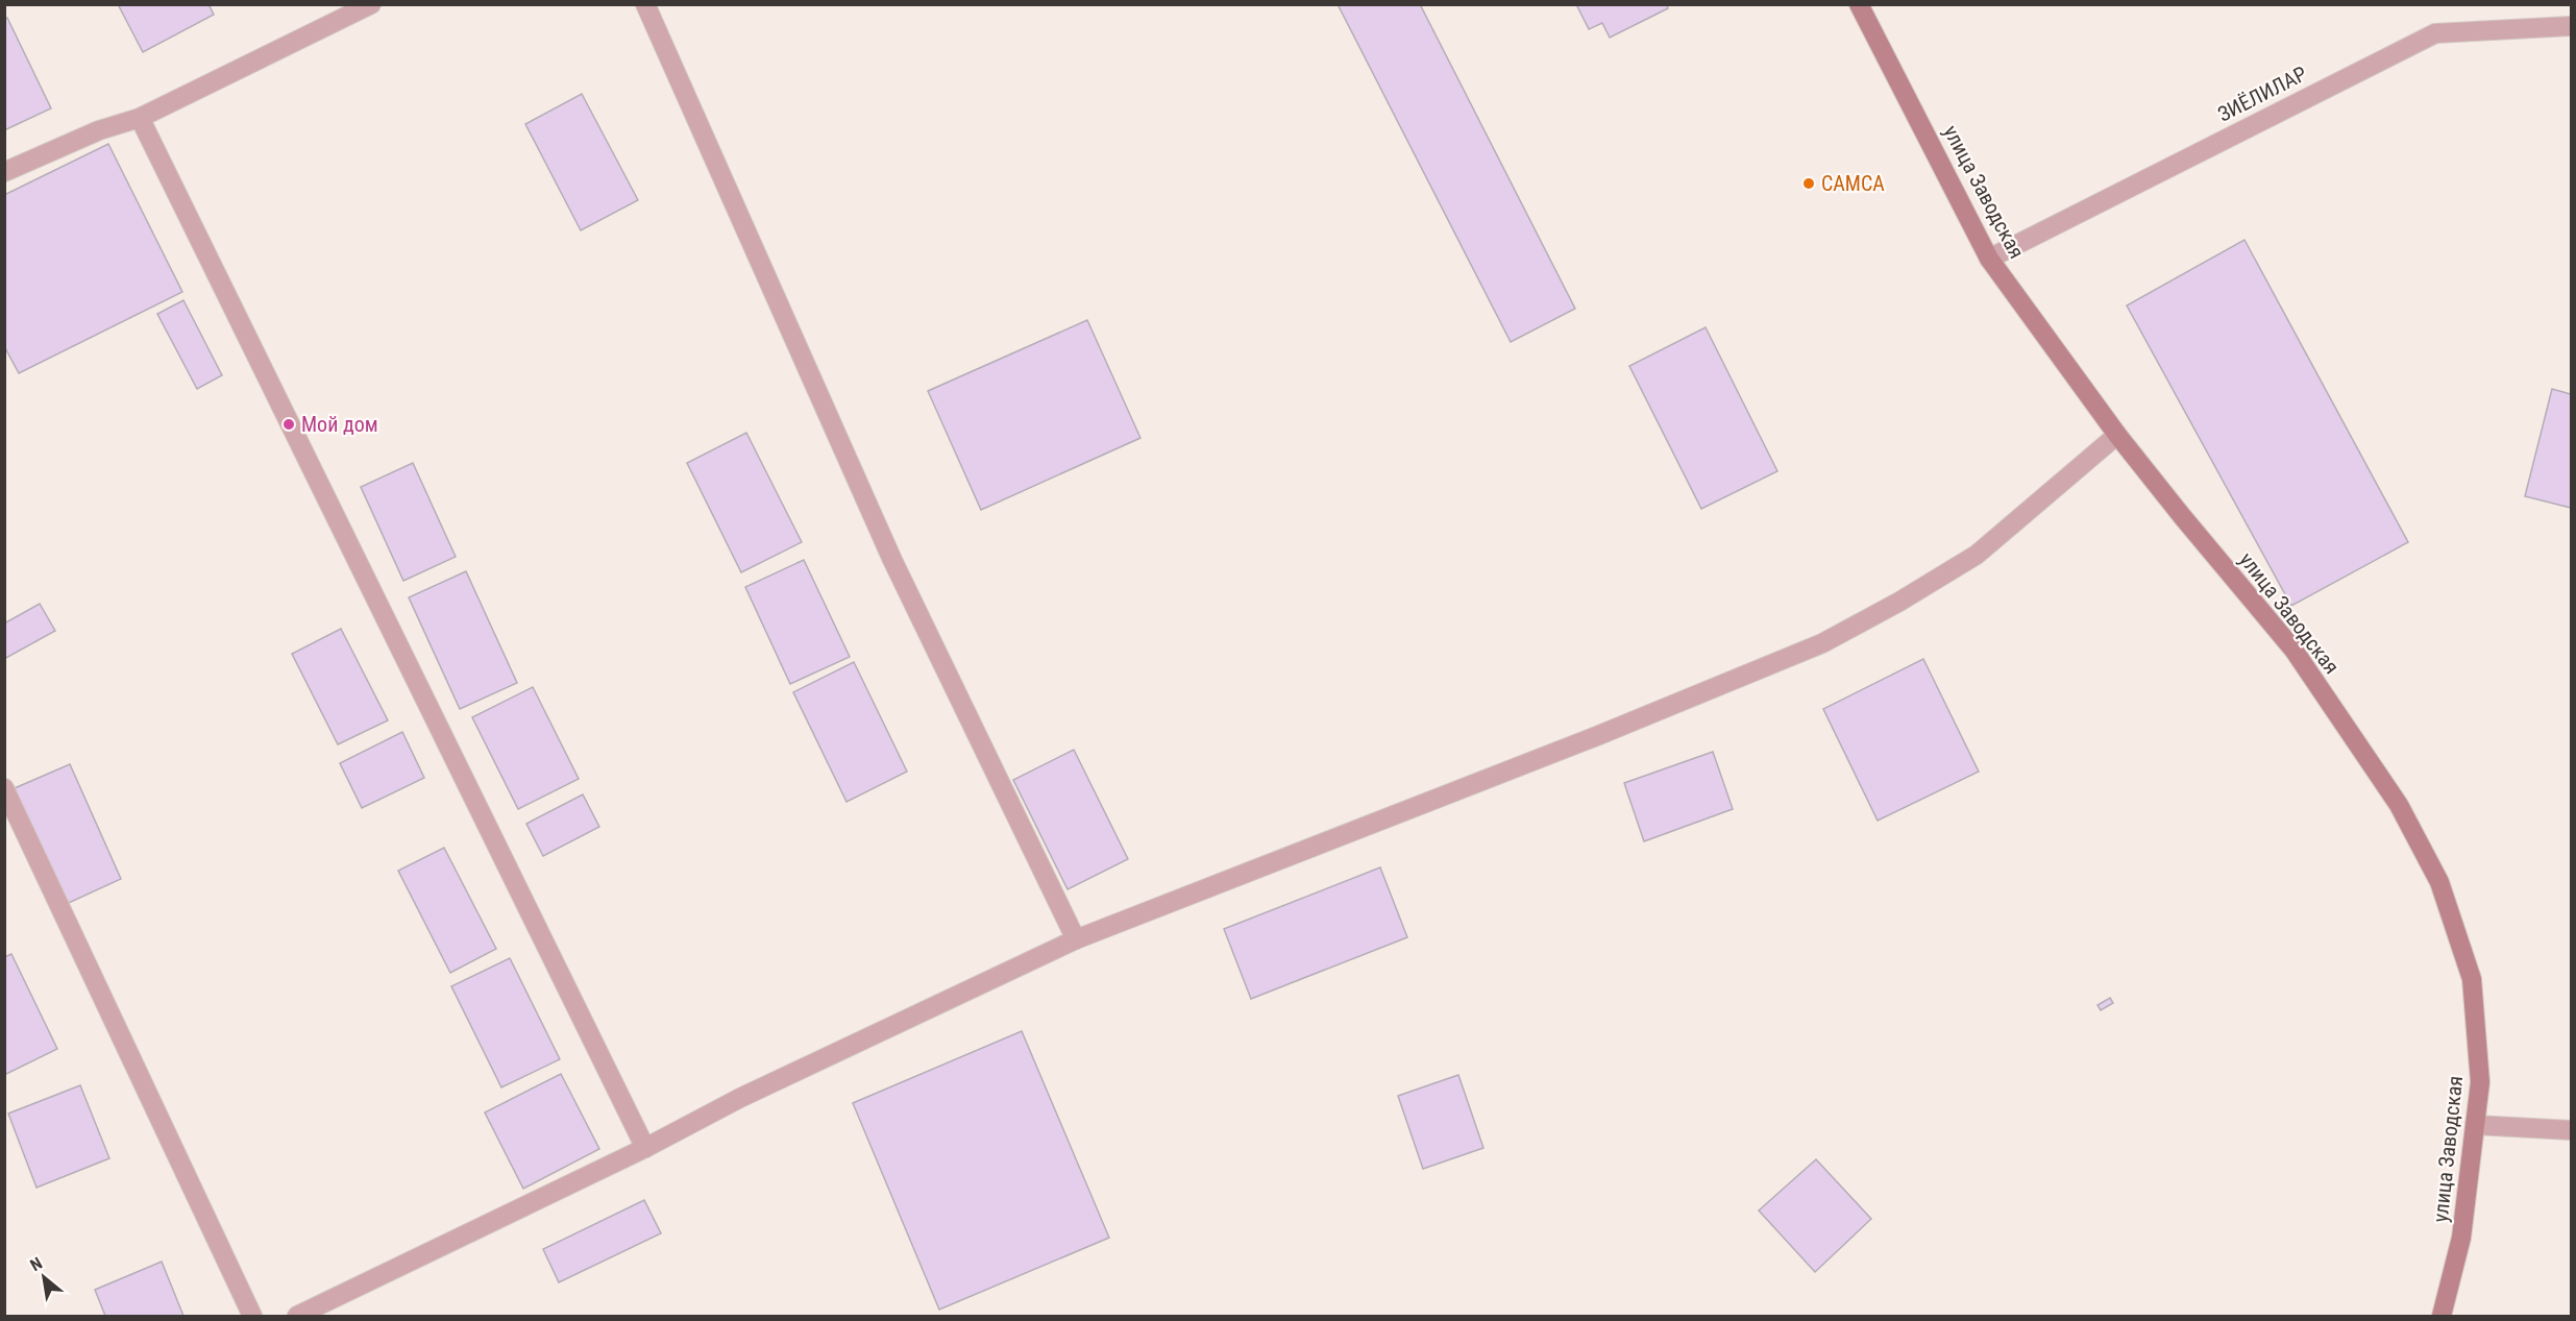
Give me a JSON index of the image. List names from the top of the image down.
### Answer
{
  "streets": {
    "main road": ["улица Заводская"],
    "street": ["ЗИЁЛИЛАР"]
  },
  "crossings": [
    ["ЗИЁЛИЛАР", "улица Заводская"]
  ],
  "places": ["САМСА", "Мой дом"],
  "north": "top left"
}
